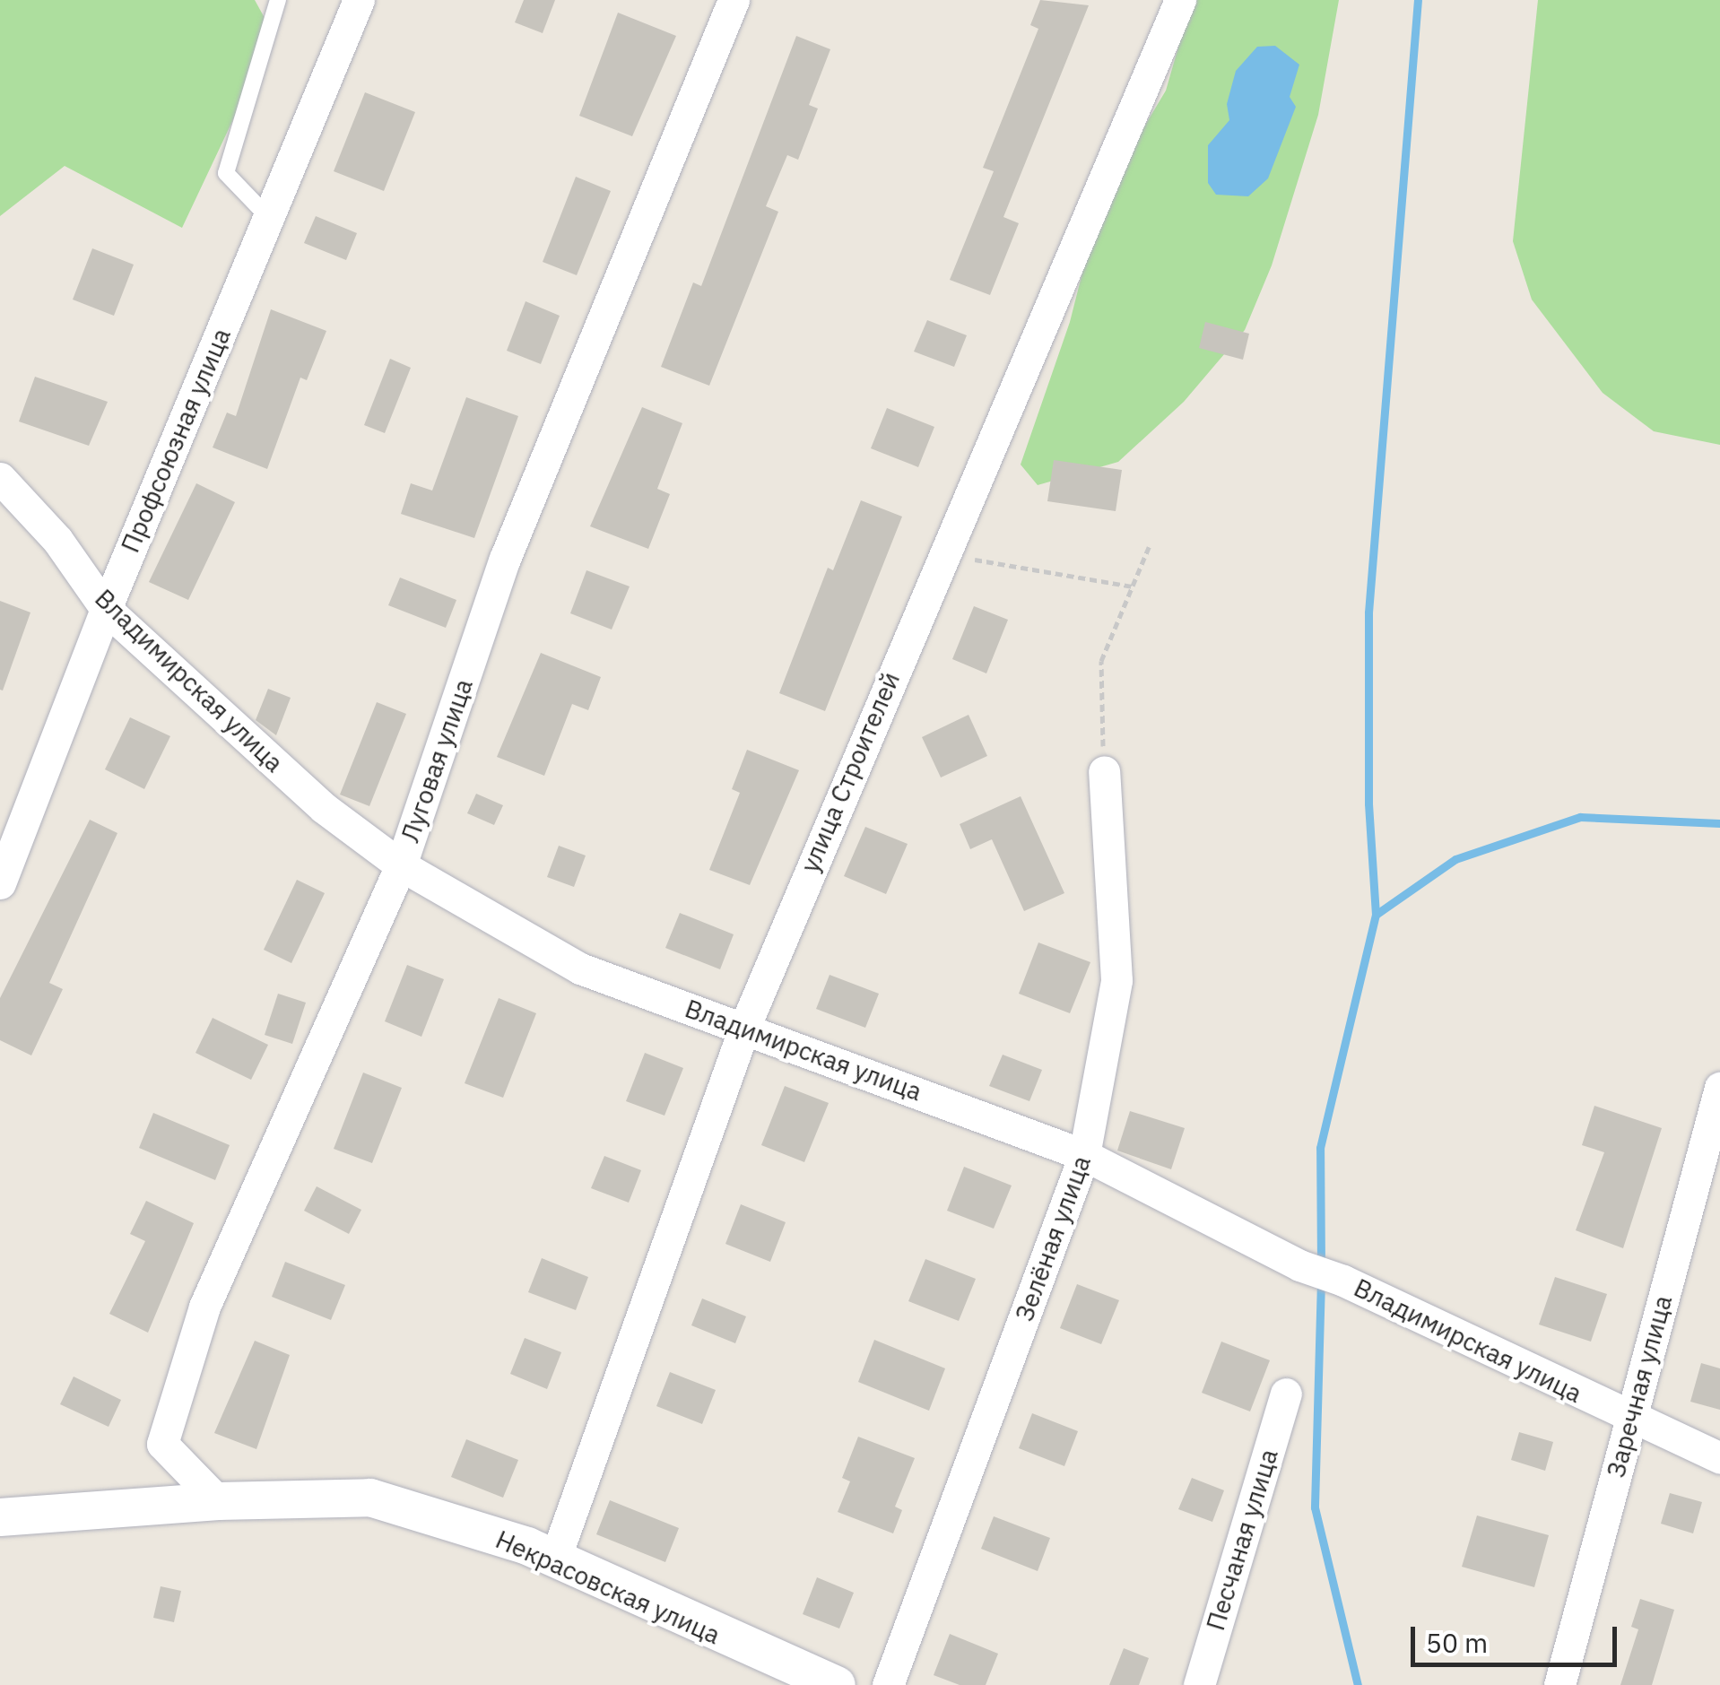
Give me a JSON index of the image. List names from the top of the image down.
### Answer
{
  "streets": {
    "street": [
      "Профсоюзная улица",
      "Владимирская улица",
      "Луговая улица",
      "улица Строителей",
      "Зелёная улица",
      "Заречная улица",
      "Песчаная улица",
      "Некрасовская улица"
    ]
  },
  "crossings": [
    ["Профсоюзная улица", "Владимирская улица"],
    ["Владимирская улица", "Луговая улица"],
    ["Владимирская улица", "улица Строителей"],
    ["Владимирская улица", "Зелёная улица"],
    ["Владимирская улица", "Заречная улица"],
    ["Луговая улица", "Некрасовская улица"],
    ["улица Строителей", "Некрасовская улица"]
  ],
  "scale_bar": "50 m"
}
